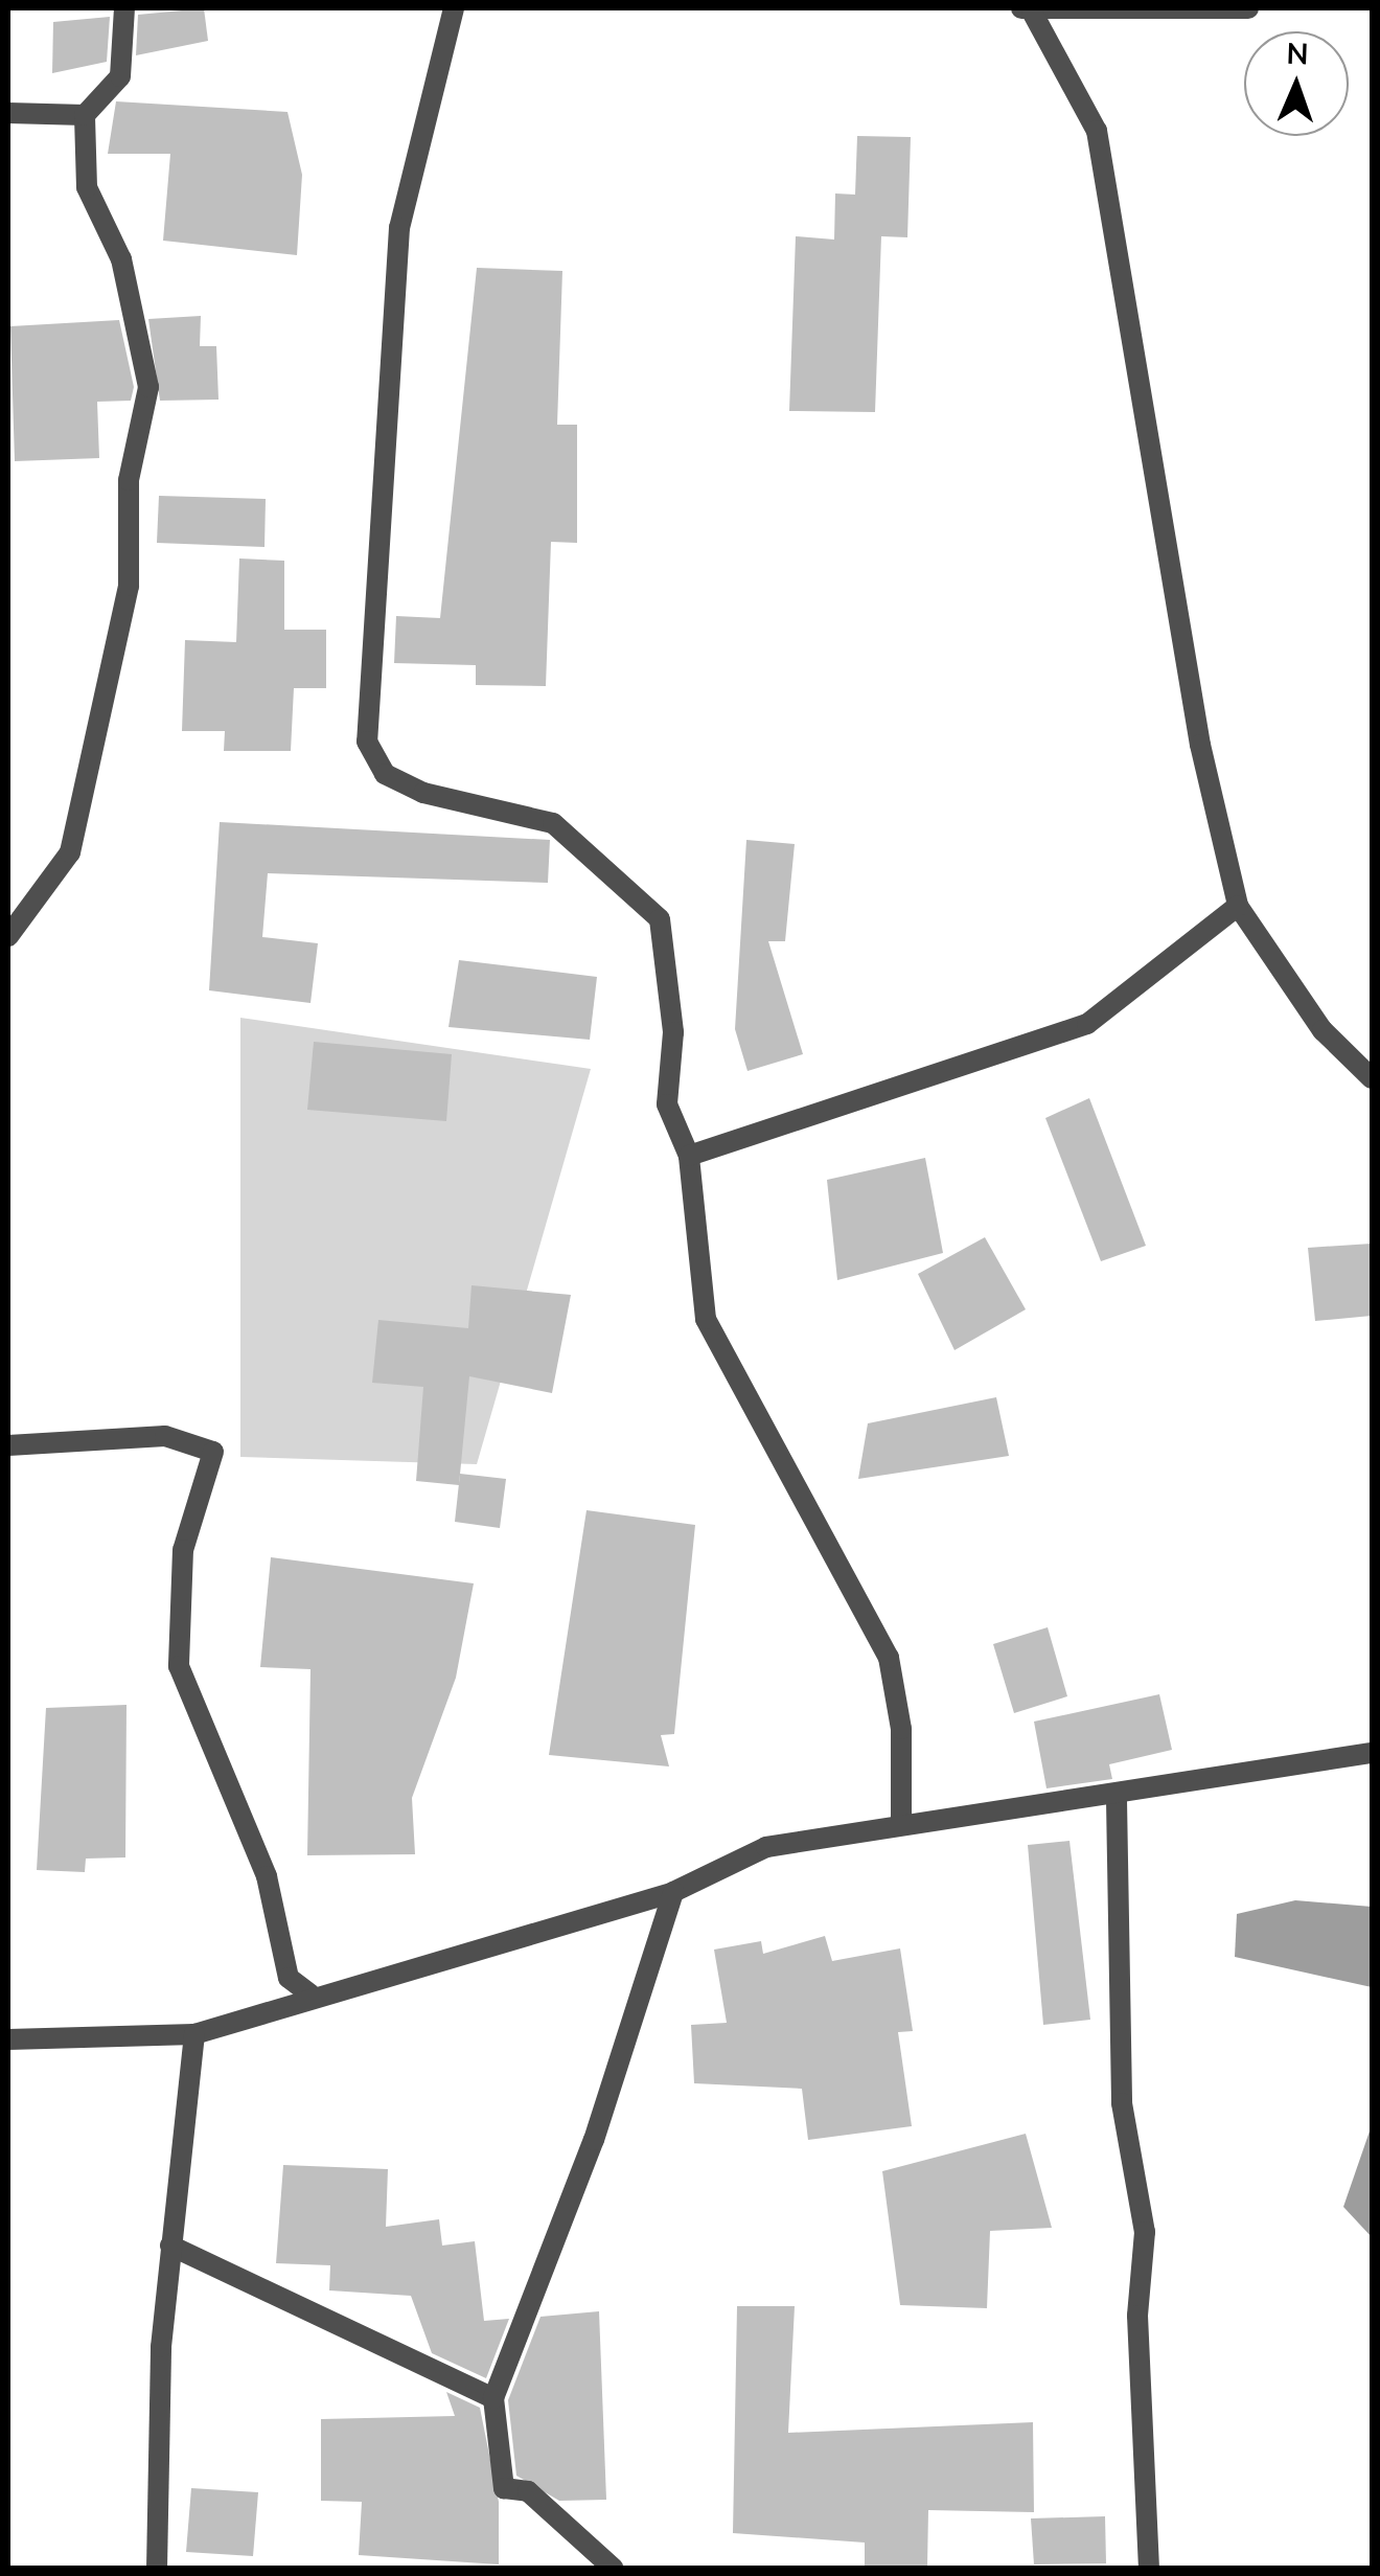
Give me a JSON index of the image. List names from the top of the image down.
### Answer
{
  "north": "top"
}
